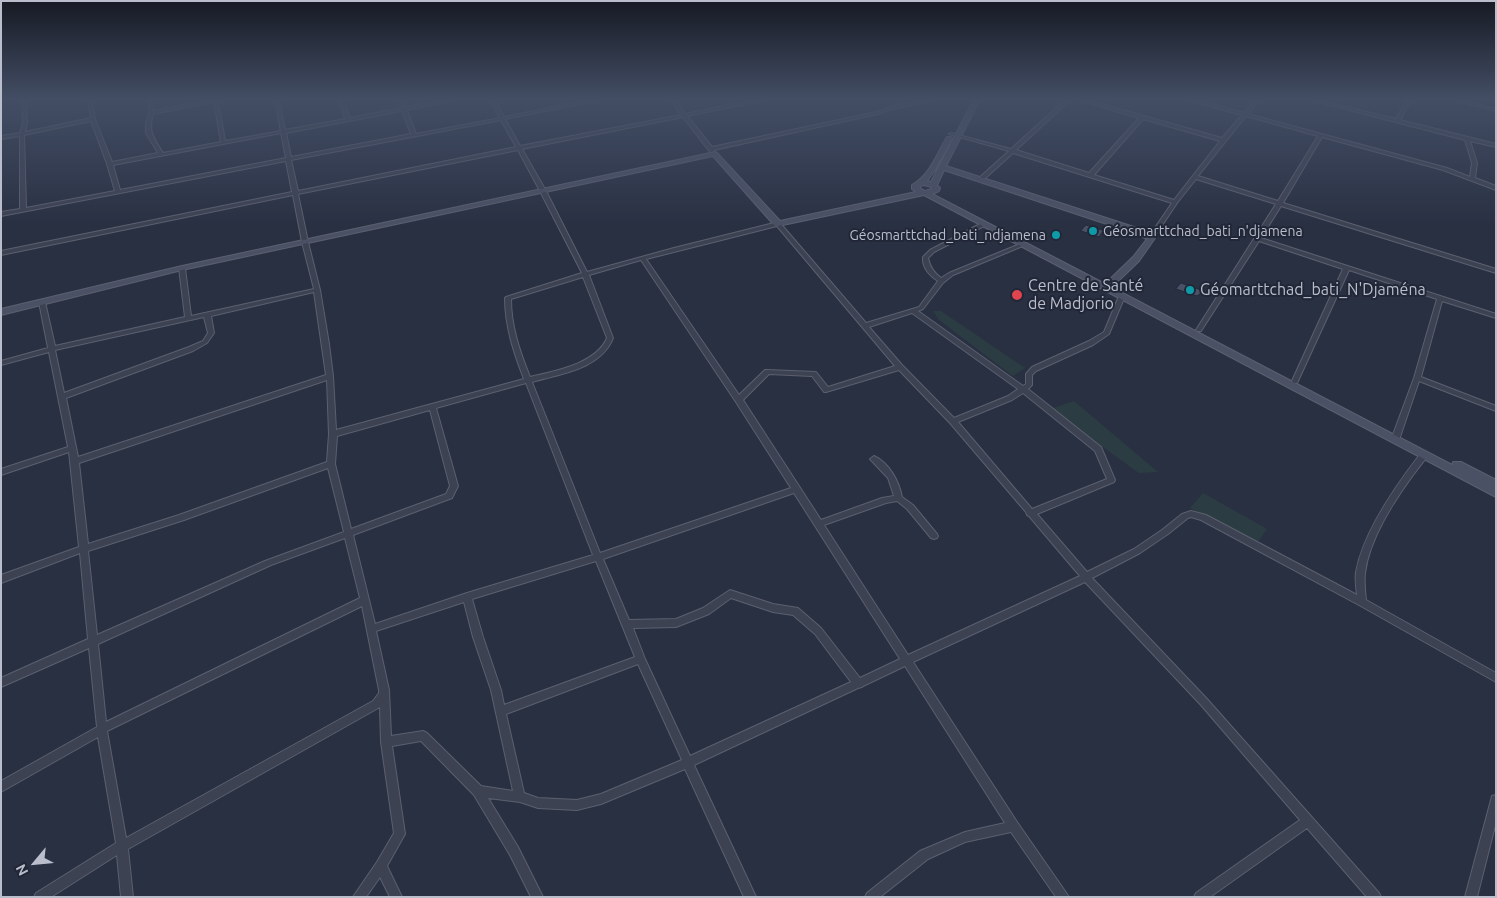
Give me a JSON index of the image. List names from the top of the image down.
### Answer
{
  "places": [
    "Géosmarttchad_bati_n'djamena",
    "Géosmarttchad_bati_ndjamena",
    "Géomarttchad_bati_N'Djaména",
    "Centre de Santé de Madjorio"
  ],
  "north": "bottom left"
}
